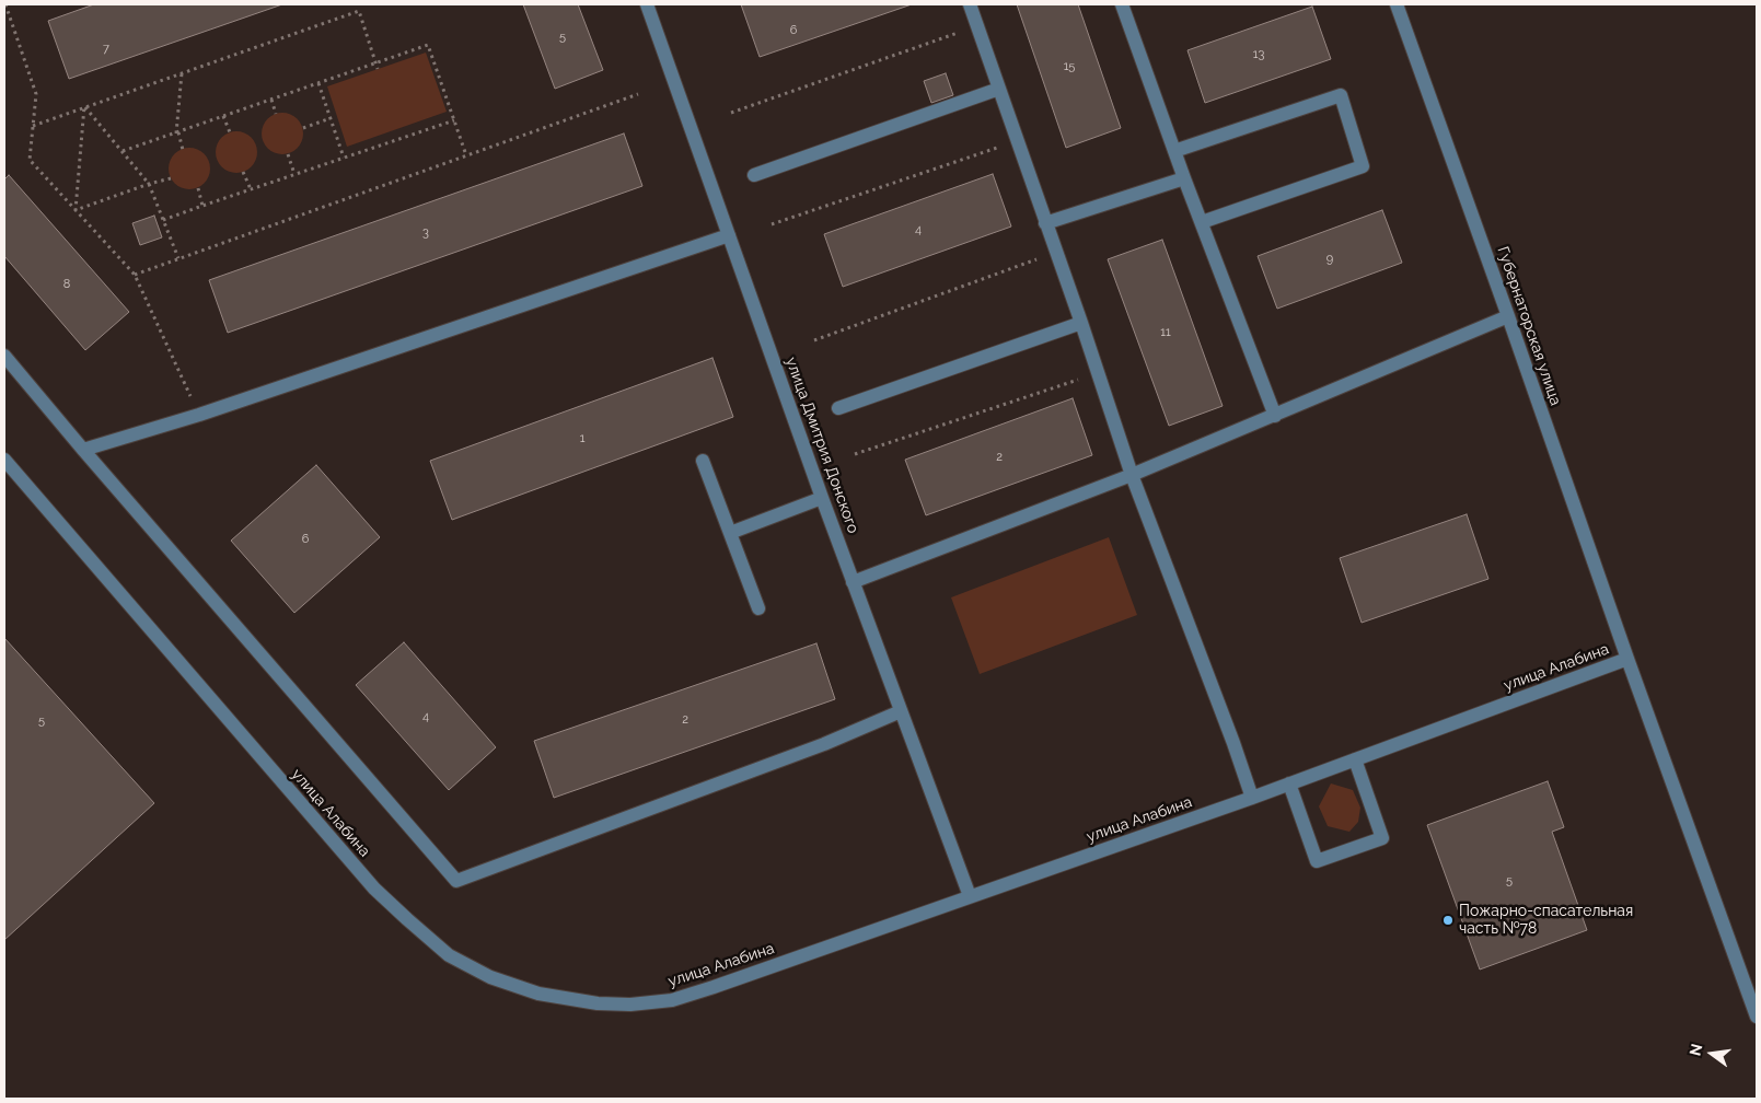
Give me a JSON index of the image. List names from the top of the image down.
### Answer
{
  "streets": {
    "street": ["Губернаторская улица", "улица Дмитрия Донского", "улица Алабина"]
  },
  "crossings": [
    ["Губернаторская улица", "улица Алабина"],
    ["улица Дмитрия Донского", "улица Алабина"]
  ],
  "places": ["Пожарно-спасательная часть №78"],
  "house_numbers": [
    "6",
    "5",
    "7",
    "13",
    "15",
    "4",
    "3",
    "9",
    "8",
    "11",
    "1",
    "2",
    "6",
    "4",
    "2",
    "5",
    "5"
  ],
  "north": "left"
}
